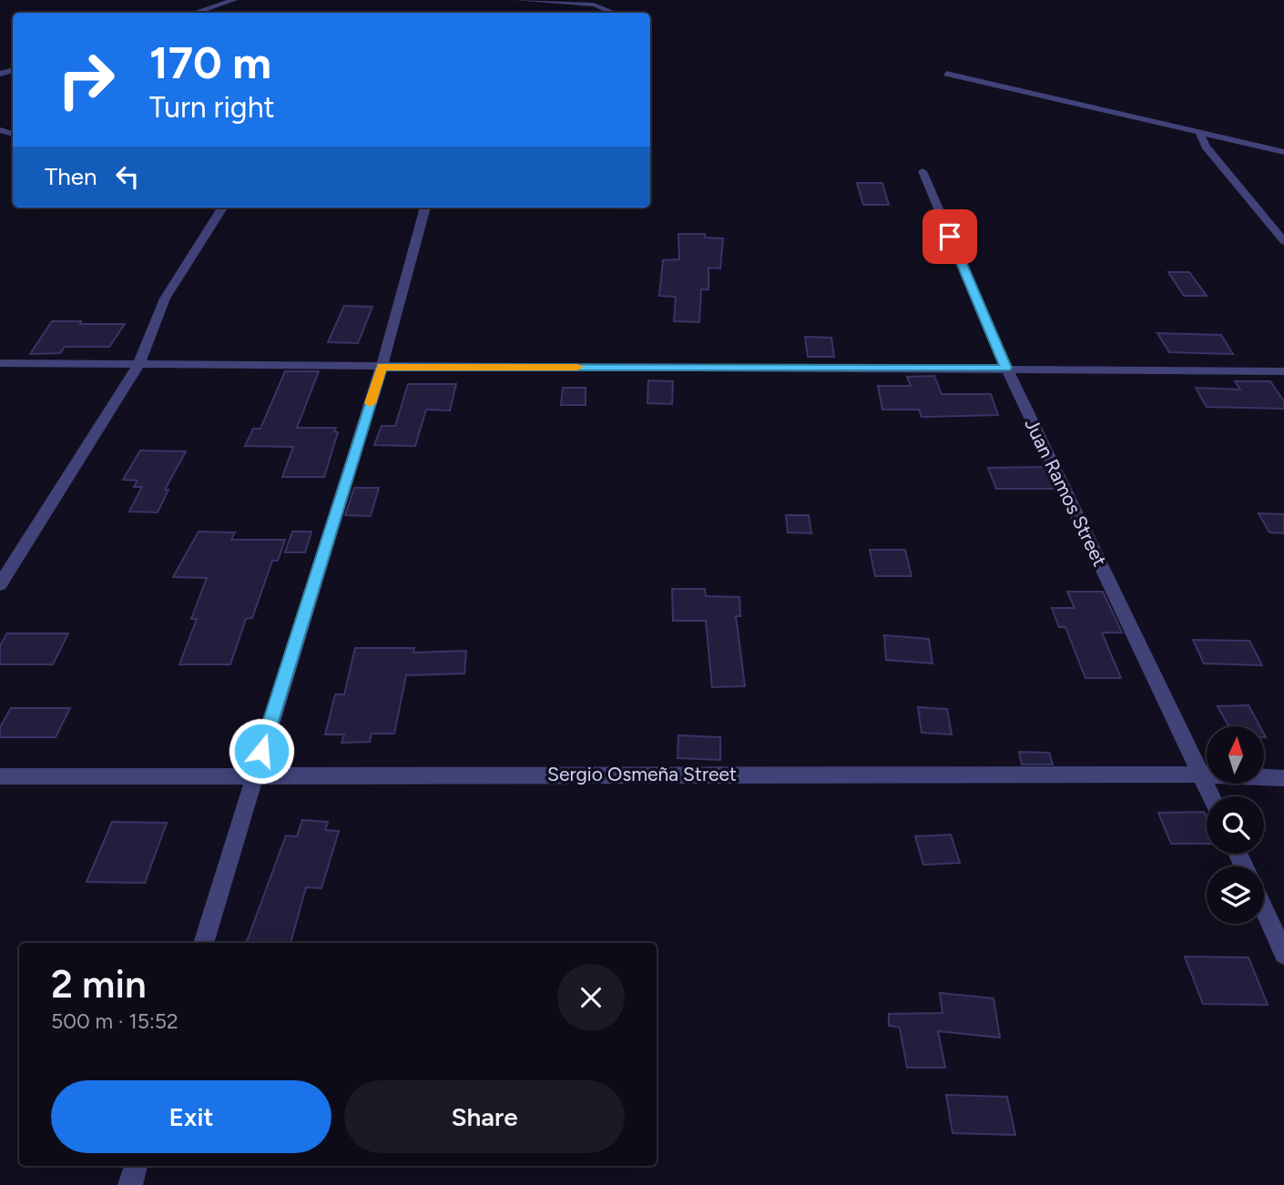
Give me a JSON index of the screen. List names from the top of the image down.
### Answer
{
  "streets": {
    "street": ["Juan Ramos Street", "Sergio Osmeña Street"]
  },
  "crossings": [
    ["Juan Ramos Street", "Sergio Osmeña Street"]
  ],
  "north": "top",
  "page": {
    "turn": ["170 m", "Turn right"],
    "then": "Then",
    "heading": ["2 min", "500 m · 15:52"],
    "buttons": ["Exit", "Share"]
  }
}
